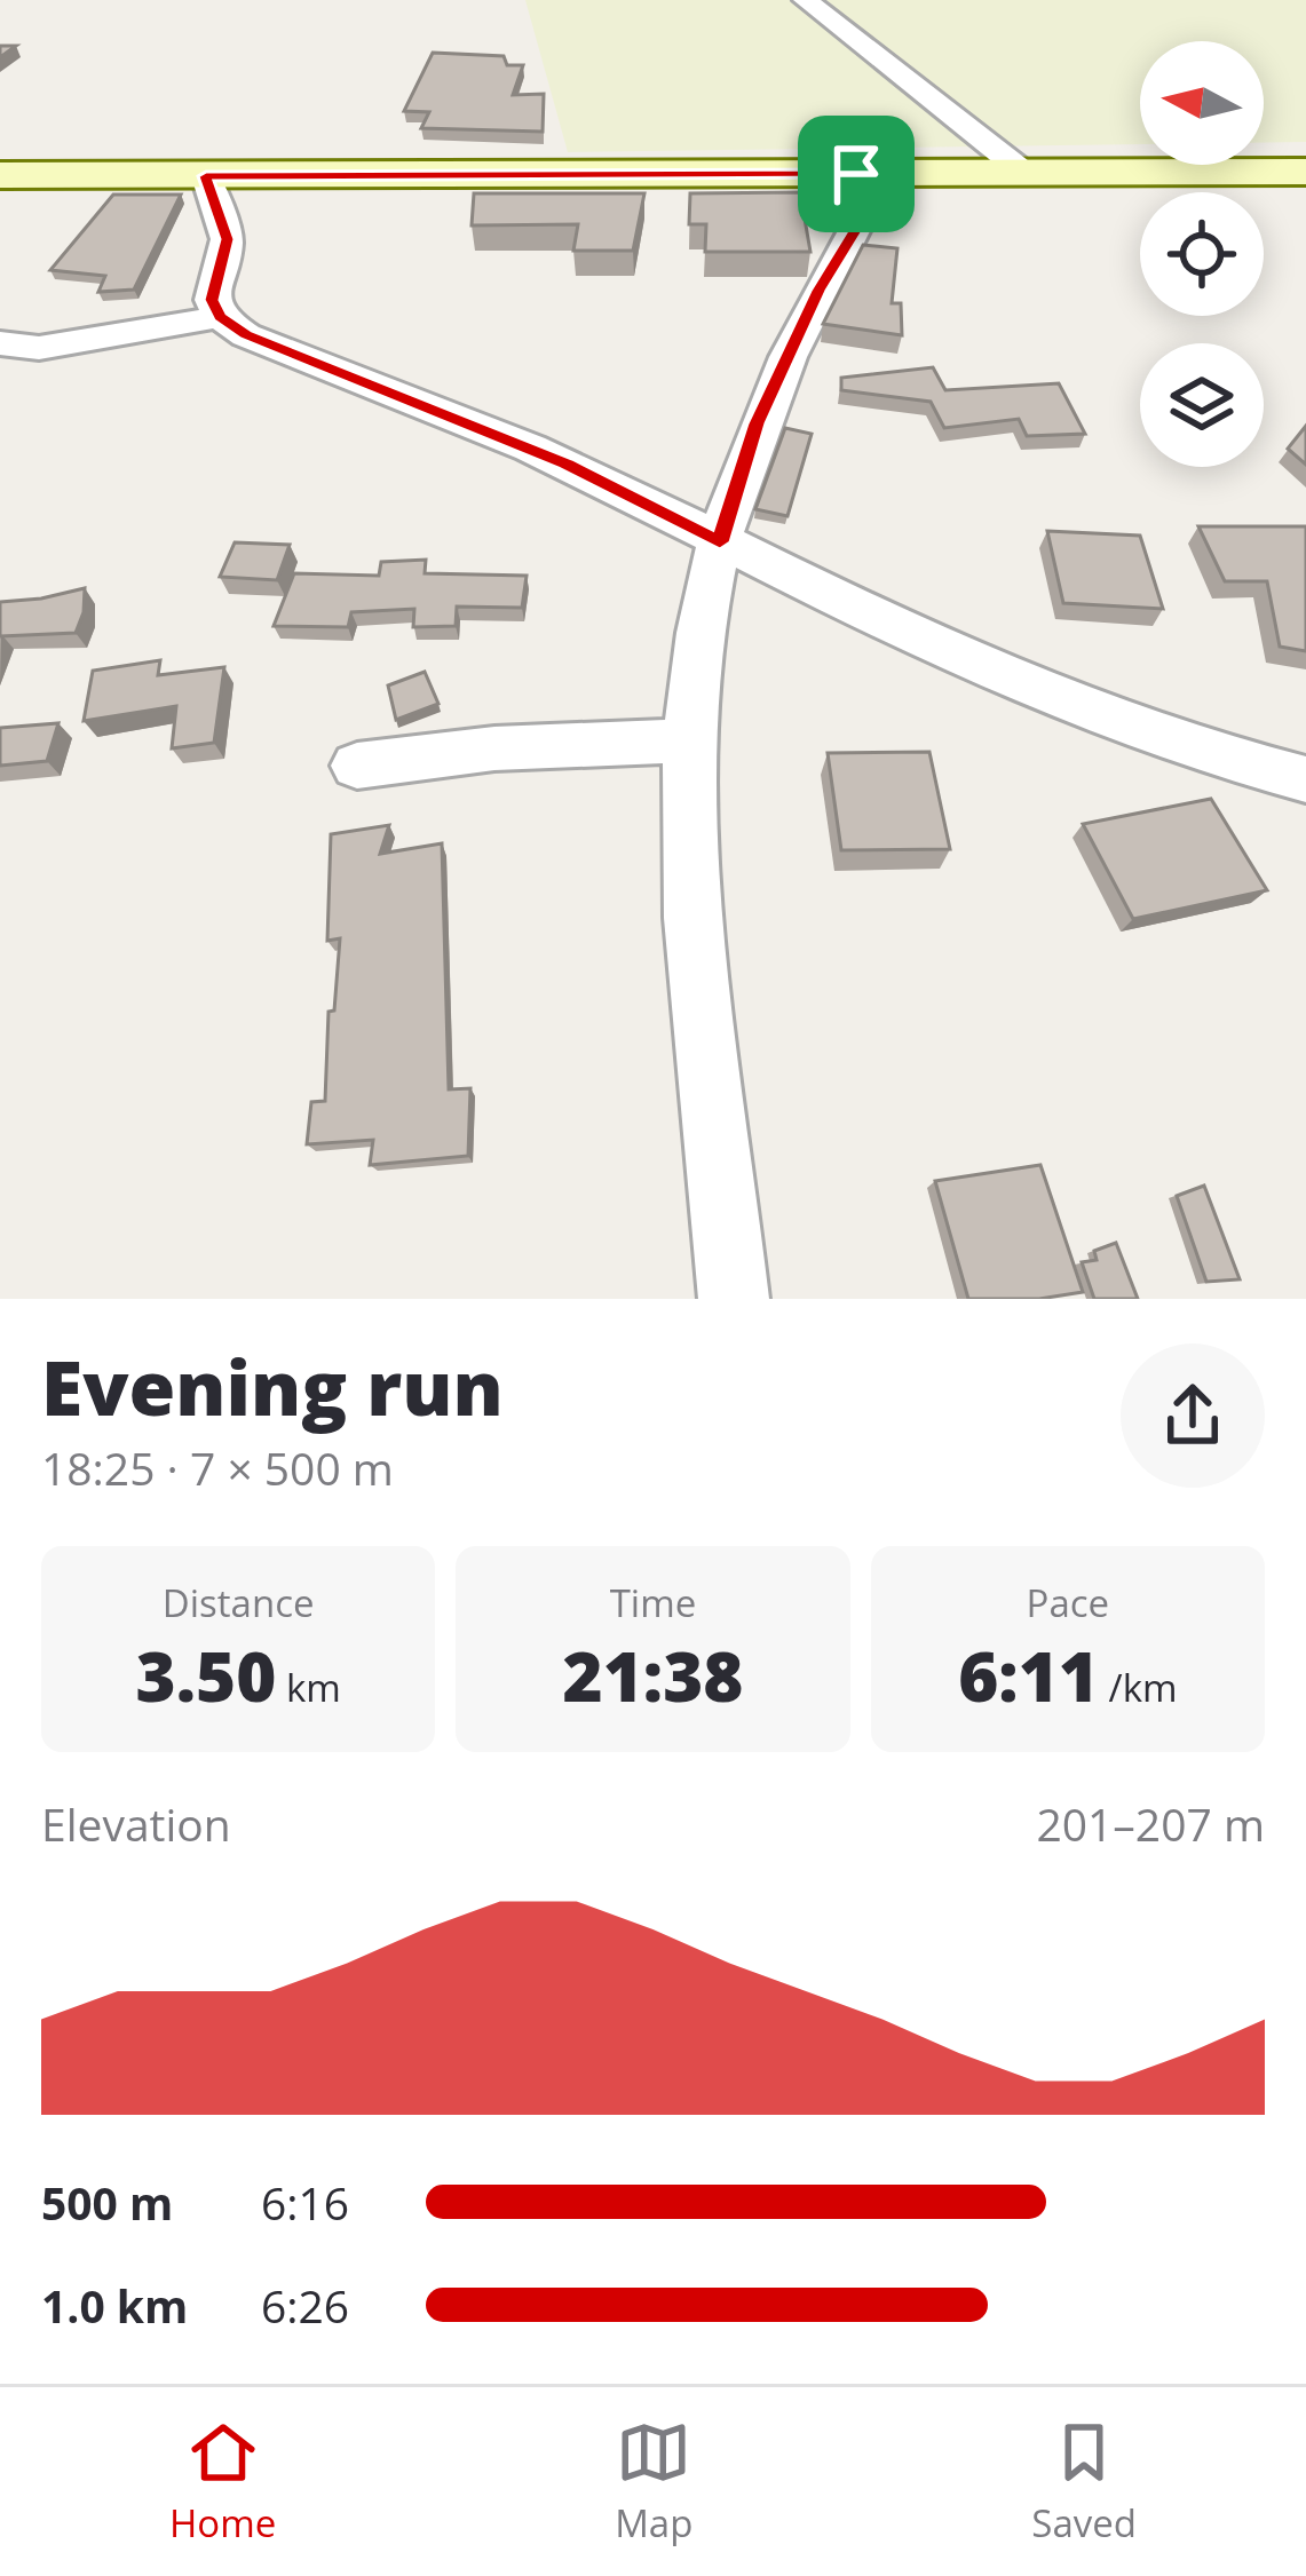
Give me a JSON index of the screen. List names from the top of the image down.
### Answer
{
  "north": "left",
  "page": {
    "heading": ["Evening run", "18:25 · 7 × 500 m"],
    "stats": [
      ["Distance", "3.50 km"],
      ["Time", "21:38"],
      ["Pace", "6:11 /km"]
    ],
    "chart": ["Elevation", "201–207 m"],
    "list": [
      {
        "name": "500 m",
        "note": "6:16"
      },
      {
        "name": "1.0 km",
        "note": "6:26"
      }
    ],
    "tabs": ["Home", "Map", "Saved"]
  }
}
